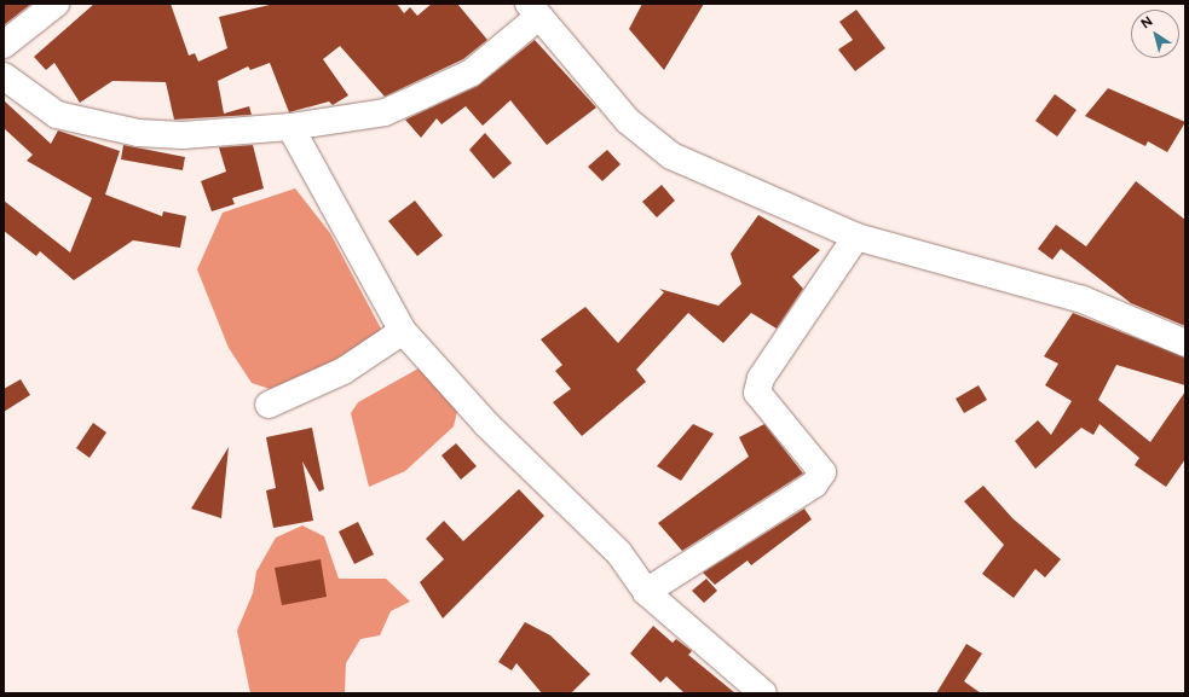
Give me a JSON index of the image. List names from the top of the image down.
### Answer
{
  "north": "top left"
}
